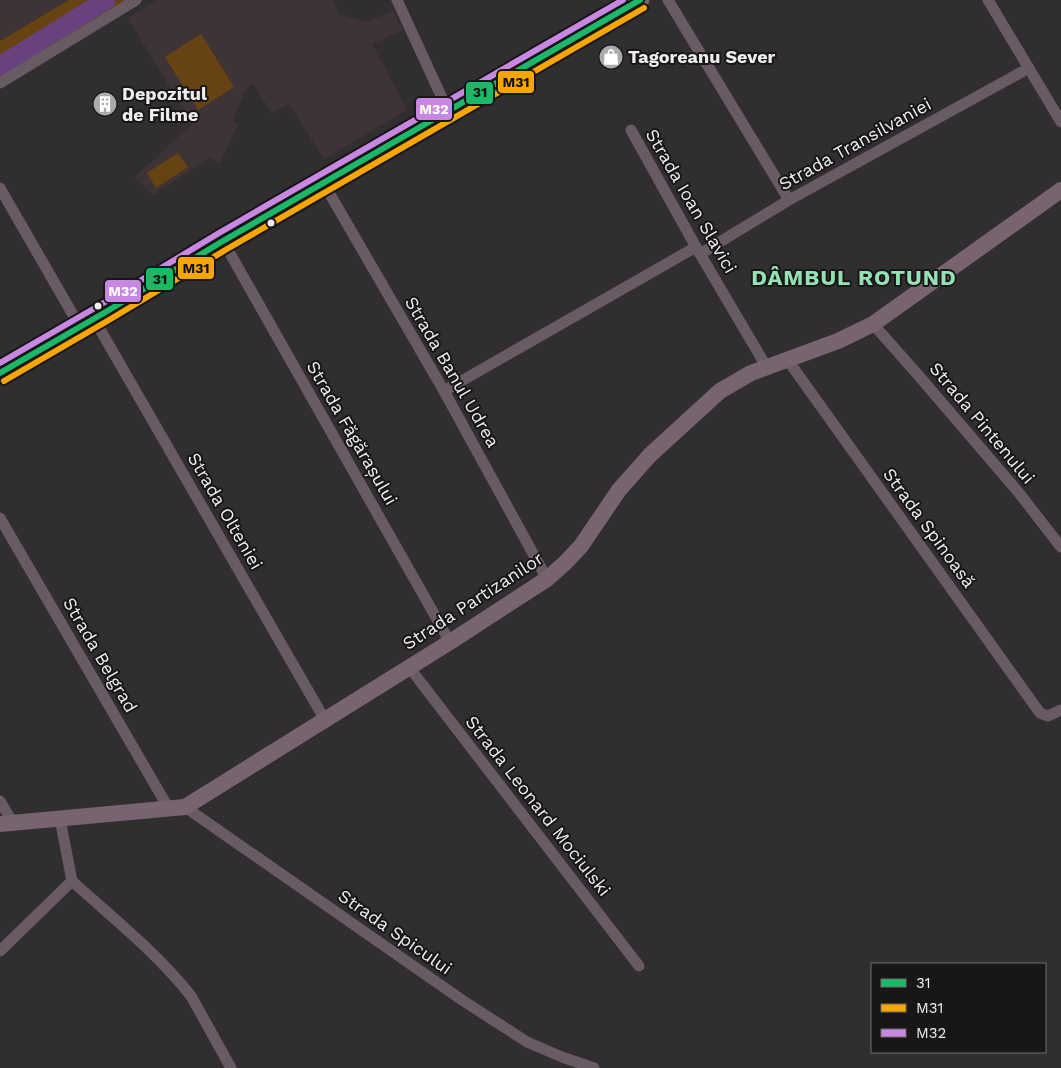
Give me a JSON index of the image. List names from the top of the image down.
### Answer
{
  "streets": {
    "street": [
      "Strada Transilvaniei",
      "Strada Ioan Slavici",
      "Strada Banul Udrea",
      "Strada Pintenului",
      "Strada Făgărașului",
      "Strada Olteniei",
      "Strada Spinoasă",
      "Strada Partizanilor",
      "Strada Belgrad",
      "Strada Leonard Mociulski",
      "Strada Spicului"
    ]
  },
  "crossings": [
    ["Strada Transilvaniei", "Strada Ioan Slavici"],
    ["Strada Transilvaniei", "Strada Banul Udrea"],
    ["Strada Ioan Slavici", "Strada Partizanilor"],
    ["Strada Banul Udrea", "Strada Partizanilor"],
    ["Strada Pintenului", "Strada Partizanilor"],
    ["Strada Făgărașului", "Strada Partizanilor"],
    ["Strada Olteniei", "Strada Partizanilor"],
    ["Strada Spinoasă", "Strada Partizanilor"],
    ["Strada Partizanilor", "Strada Belgrad"],
    ["Strada Partizanilor", "Strada Leonard Mociulski"],
    ["Strada Partizanilor", "Strada Spicului"],
    ["Strada Belgrad", "Strada Spicului"]
  ],
  "districts": ["DÂMBUL ROTUND"],
  "places": {
    "shop": ["Tagoreanu Sever"],
    "building": ["Depozitul de Filme"]
  },
  "lines": ["transit line 31", "transit line M32", "transit line M31"],
  "legend": ["31", "M31", "M32"]
}
